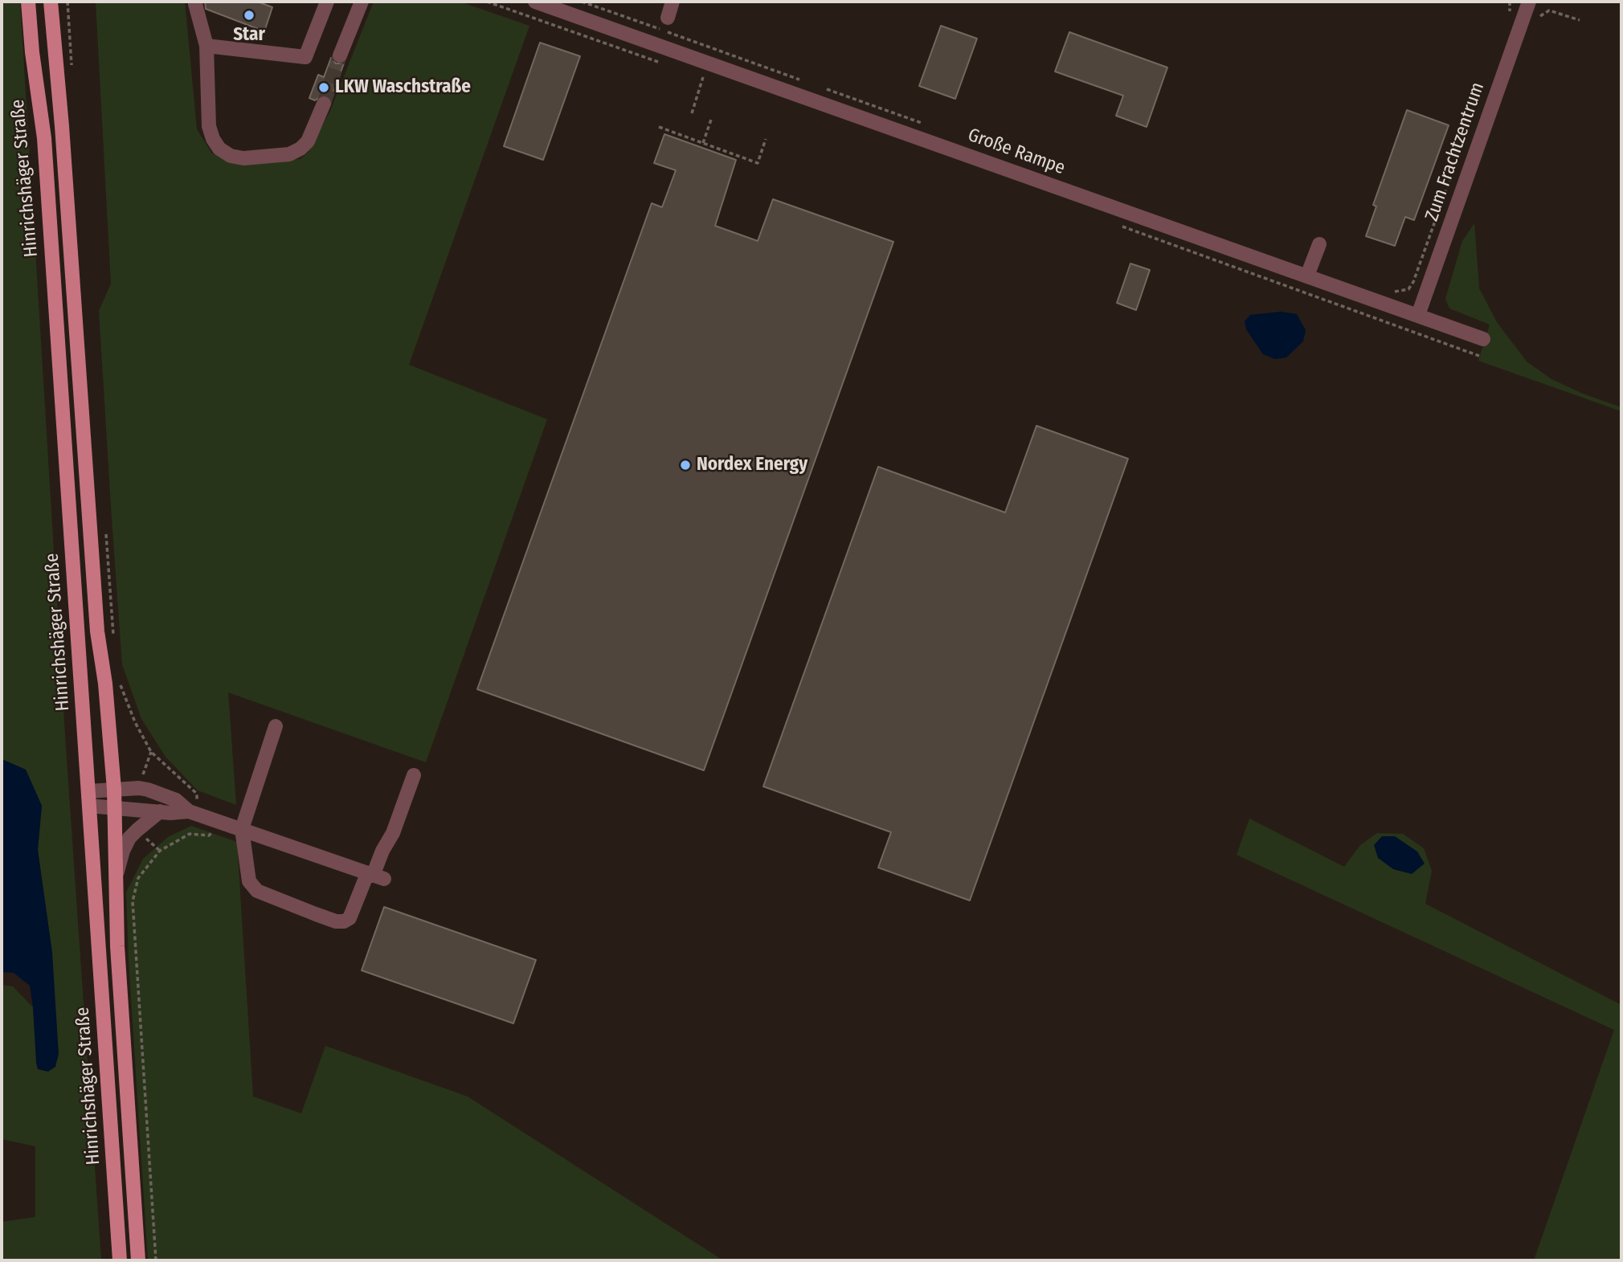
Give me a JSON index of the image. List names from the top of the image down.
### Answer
{
  "streets": {
    "main road": ["Hinrichshäger Straße"],
    "street": ["Große Rampe", "Zum Frachtzentrum"]
  },
  "crossings": [
    ["Große Rampe", "Zum Frachtzentrum"]
  ],
  "places": ["Star", "LKW Waschstraße", "Nordex Energy"]
}
